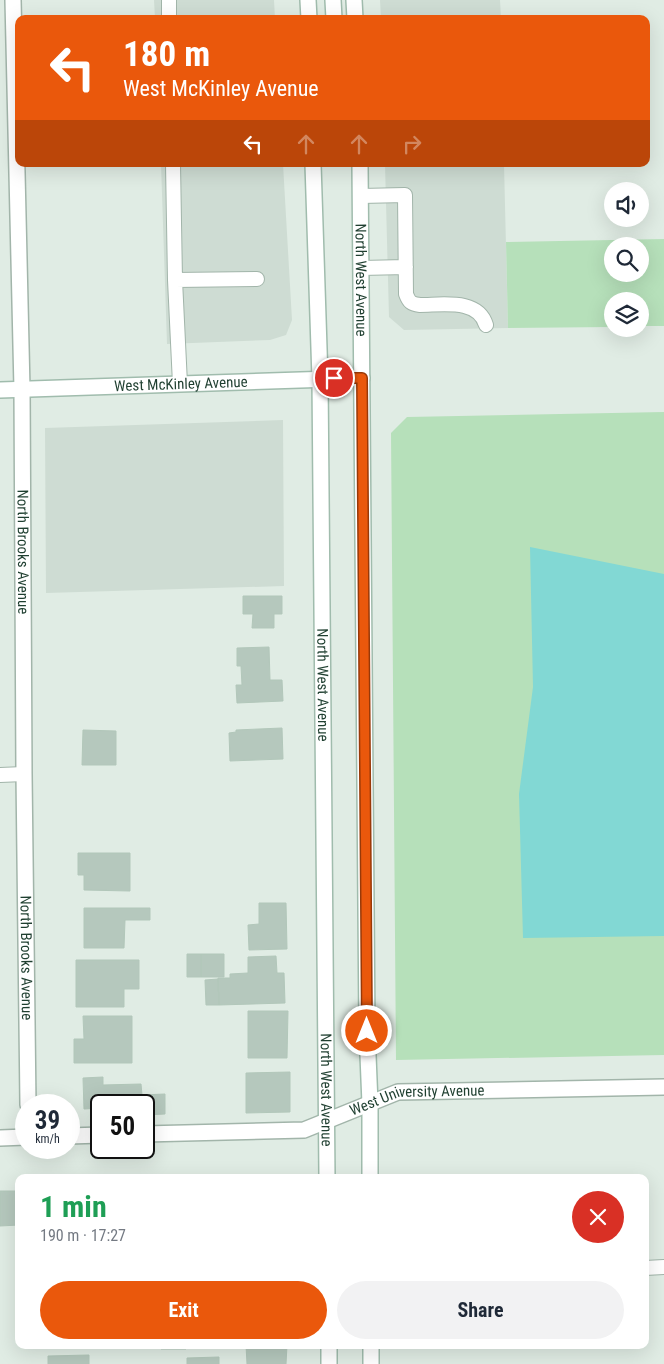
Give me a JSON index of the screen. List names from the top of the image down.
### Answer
{
  "streets": {
    "main road": [
      "North West Avenue",
      "West McKinley Avenue",
      "North Brooks Avenue",
      "West University Avenue"
    ]
  },
  "crossings": [
    ["North West Avenue", "West McKinley Avenue"],
    ["North West Avenue", "West University Avenue"],
    ["West McKinley Avenue", "North Brooks Avenue"]
  ],
  "page": {
    "turn": ["180 m", "West McKinley Avenue"],
    "speed": "39 km/h",
    "limit": "50",
    "heading": ["1 min", "190 m · 17:27"],
    "buttons": ["Exit", "Share"]
  }
}
